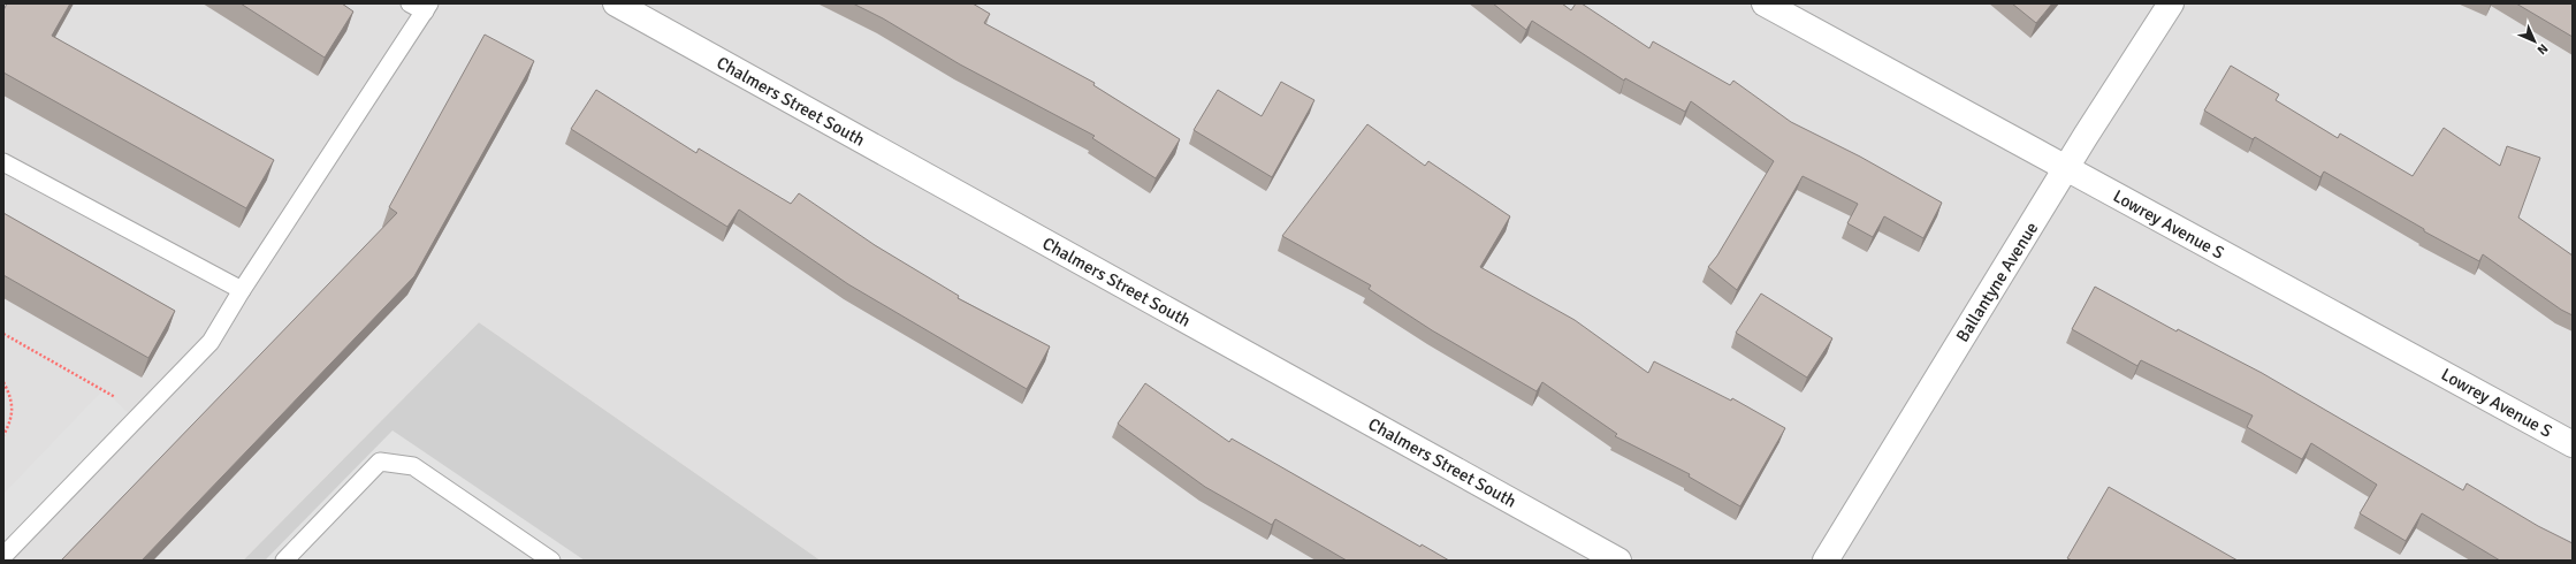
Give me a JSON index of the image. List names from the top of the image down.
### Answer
{
  "streets": {
    "street": ["Chalmers Street South", "Lowrey Avenue S", "Ballantyne Avenue"]
  },
  "crossings": [
    ["Lowrey Avenue S", "Ballantyne Avenue"]
  ],
  "north": "bottom right"
}
